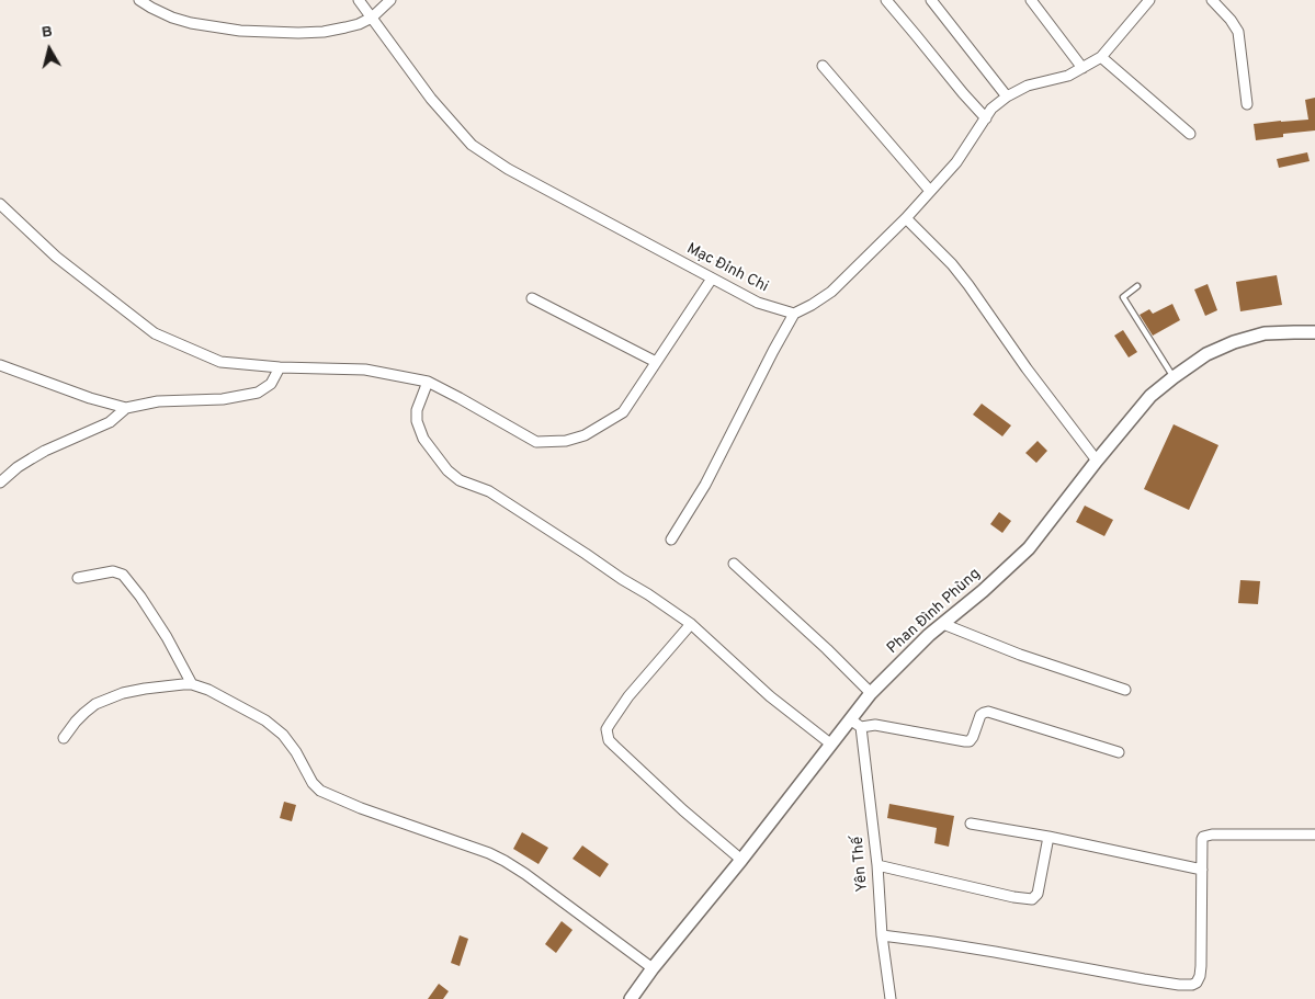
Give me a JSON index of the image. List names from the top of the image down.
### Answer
{
  "streets": {
    "street": ["Mạc Đỉnh Chi", "Phan Đình Phùng", "Yên Thế"]
  },
  "north": "top"
}
